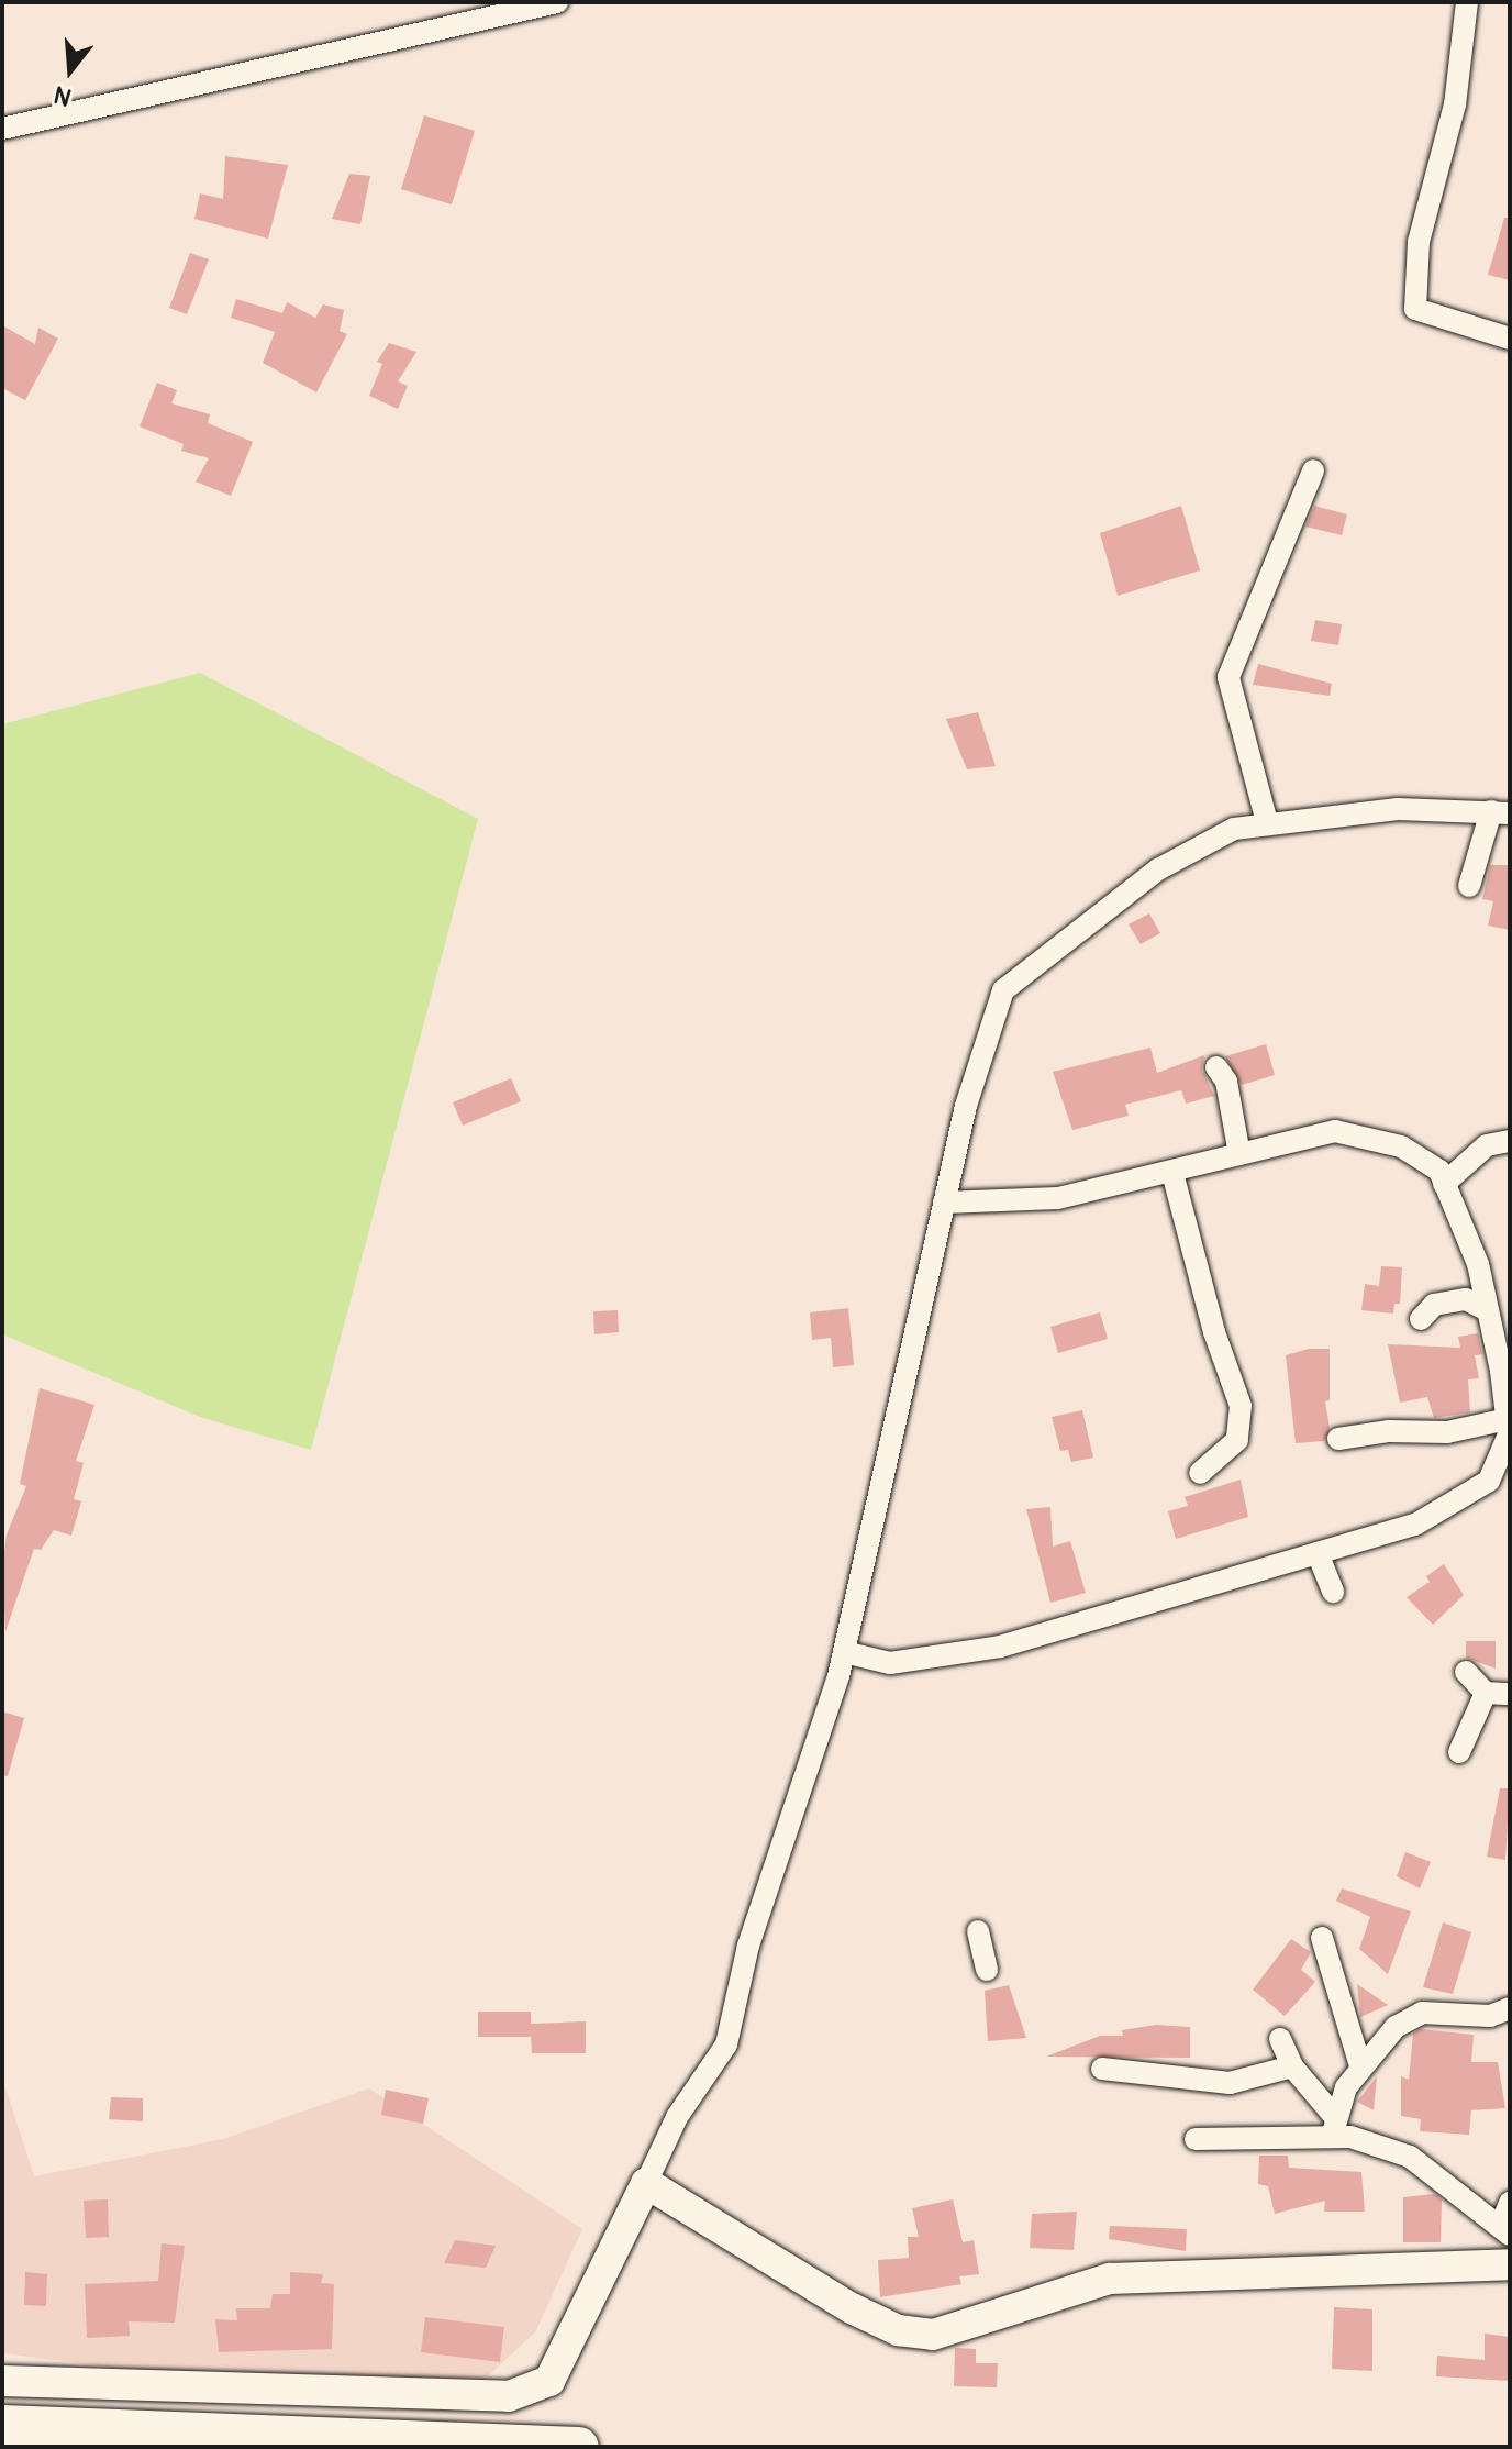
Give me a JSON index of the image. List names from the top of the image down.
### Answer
{
  "north": "bottom"
}
